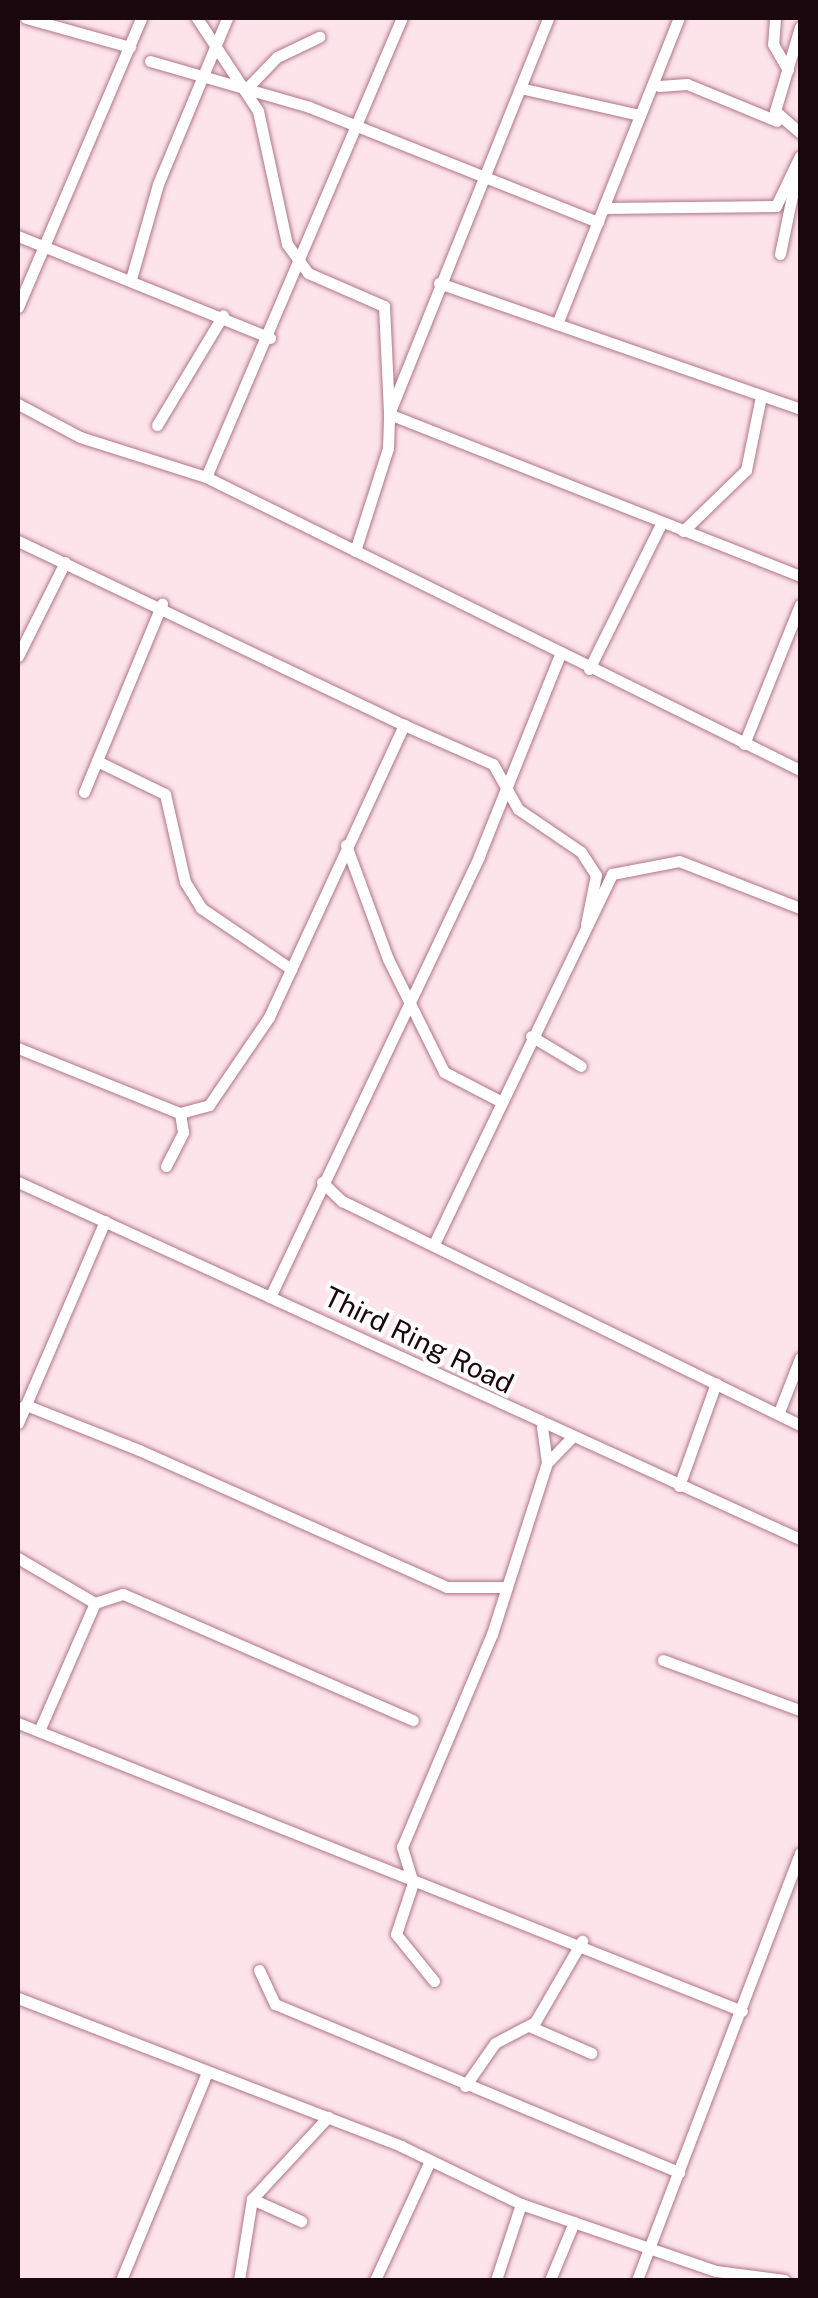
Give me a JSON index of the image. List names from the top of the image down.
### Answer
{
  "streets": {
    "street": ["Third Ring Road"]
  }
}
